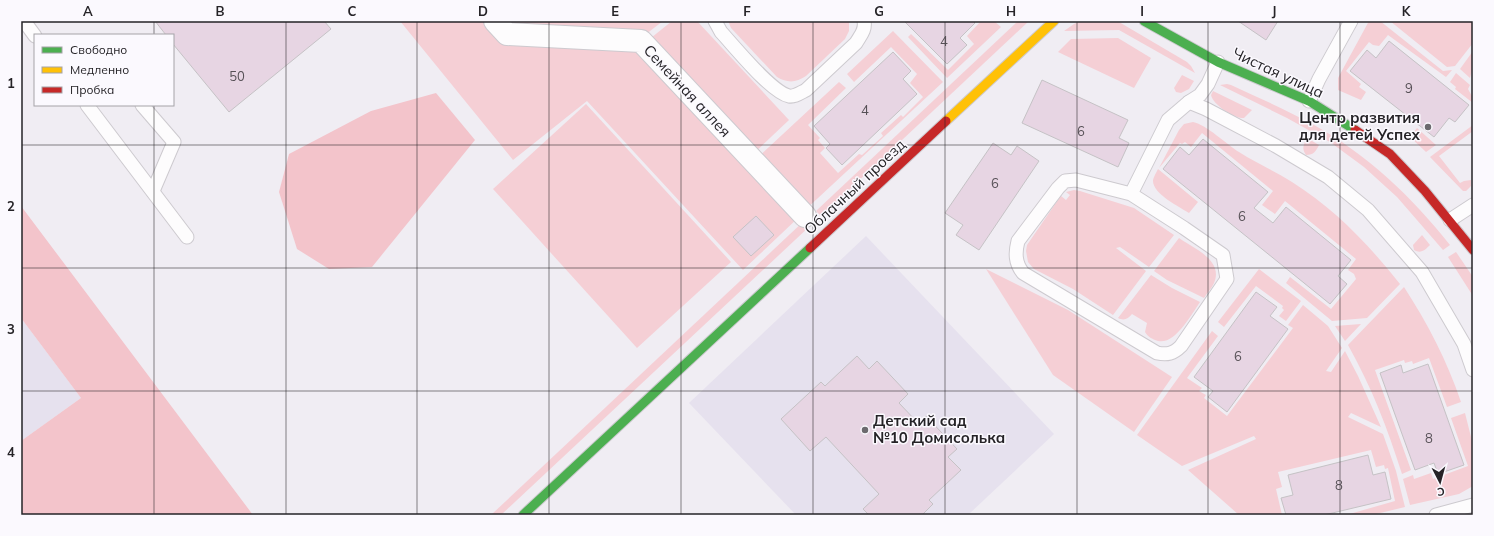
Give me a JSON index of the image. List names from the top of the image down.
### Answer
{
  "streets": {
    "street": ["Чистая улица", "Семейная аллея", "Облачный проезд"]
  },
  "places": ["Центр развития для детей Успех", "Детский сад №10 Домисолька"],
  "house_numbers": [
    "4",
    "50",
    "9",
    "4",
    "6",
    "6",
    "6",
    "6",
    "8",
    "8"
  ],
  "legend": ["Свободно", "Медленно", "Пробка"],
  "north": "bottom",
  "grid": {
    "columns": [
      "A",
      "B",
      "C",
      "D",
      "E",
      "F",
      "G",
      "H",
      "I",
      "J",
      "K"
    ],
    "rows": [
      "1",
      "2",
      "3",
      "4"
    ]
  }
}
